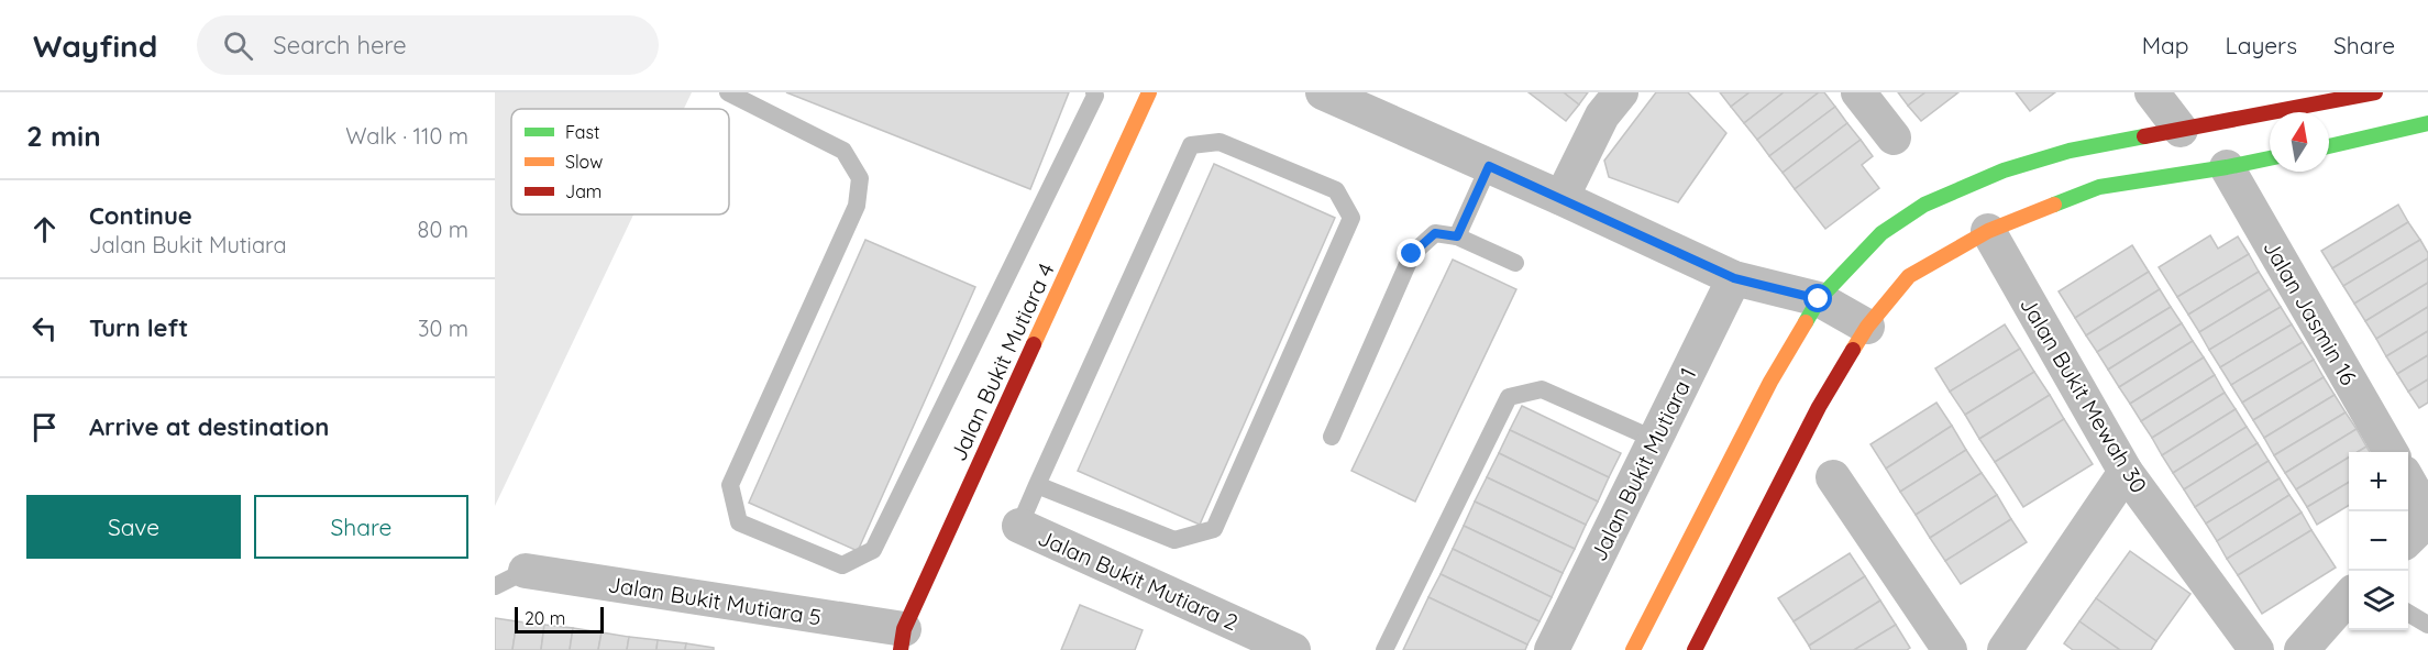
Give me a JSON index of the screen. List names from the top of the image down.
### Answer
{
  "streets": {
    "street": [
      "Jalan Jasmin 16",
      "Jalan Bukit Mutiara 4",
      "Jalan Bukit Mewah 30",
      "Jalan Bukit Mutiara 1",
      "Jalan Bukit Mutiara 2",
      "Jalan Bukit Mutiara 5"
    ]
  },
  "crossings": [
    ["Jalan Bukit Mutiara 4", "Jalan Bukit Mutiara 5"]
  ],
  "legend": ["Fast", "Slow", "Jam"],
  "scale_bar": "20 m",
  "north": "top",
  "page": {
    "header": "Wayfind",
    "search": "Search here",
    "nav": ["Map", "Layers", "Share"],
    "heading": ["2 min", "Walk · 110 m"],
    "list": [
      ["Continue", "Jalan Bukit Mutiara", "80 m"],
      ["Turn left", "30 m"],
      "Arrive at destination"
    ],
    "map_buttons": ["+", "−"],
    "buttons": ["Save", "Share"],
    "scale": "20 m"
  }
}
